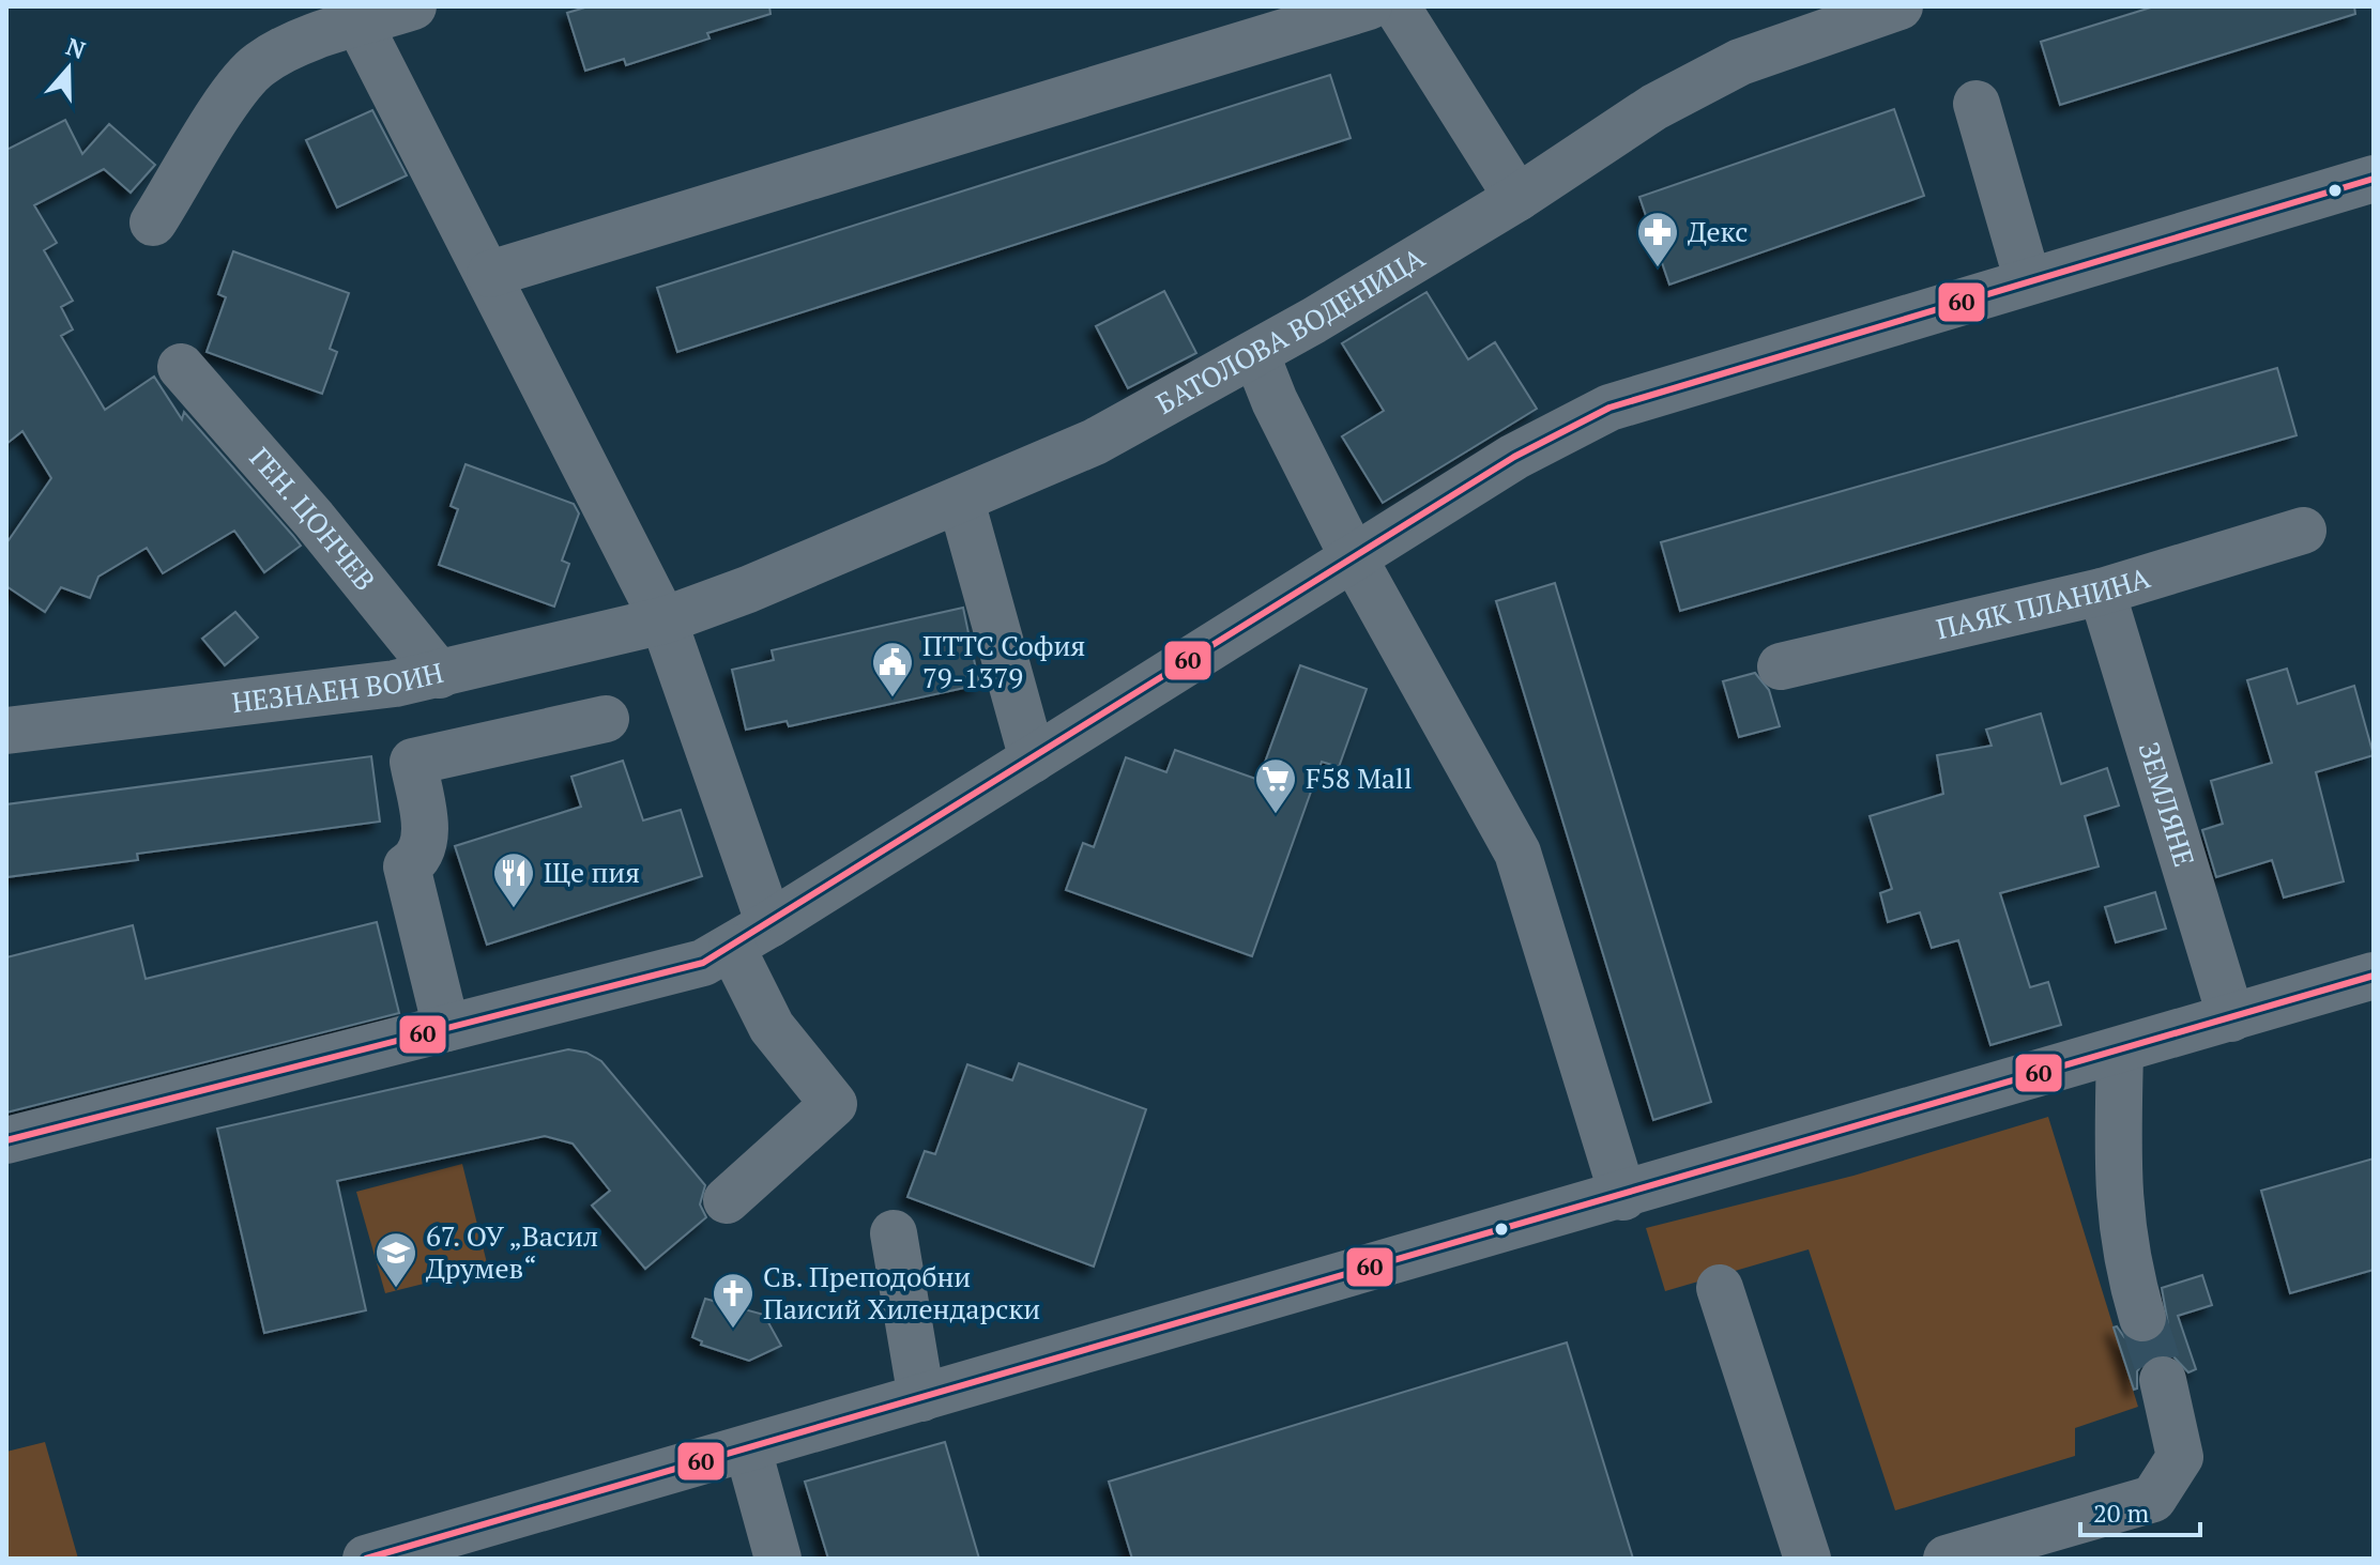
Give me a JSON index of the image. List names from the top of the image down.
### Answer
{
  "streets": {
    "street": [
      "БАТОЛОВА ВОДЕНИЦА",
      "ГЕН. ЦОНЧЕВ",
      "ПАЯК ПЛАНИНА",
      "НЕЗНАЕН ВОИН",
      "ЗЕМЛЯНЕ"
    ]
  },
  "crossings": [
    ["БАТОЛОВА ВОДЕНИЦА", "НЕЗНАЕН ВОИН"],
    ["ГЕН. ЦОНЧЕВ", "НЕЗНАЕН ВОИН"],
    ["ПАЯК ПЛАНИНА", "ЗЕМЛЯНЕ"]
  ],
  "places": {
    "pharmacy": ["Декс"],
    "public building": ["ПТТС София 79-1379"],
    "supermarket": ["F58 Mall"],
    "restaurant": ["Ще пия"],
    "school or university": ["67. ОУ „Васил Друмев“"],
    "church": ["Св. Преподобни Паисий Хилендарски"]
  },
  "lines": ["transit line 60"],
  "scale_bar": "20 m",
  "north": "top"
}
